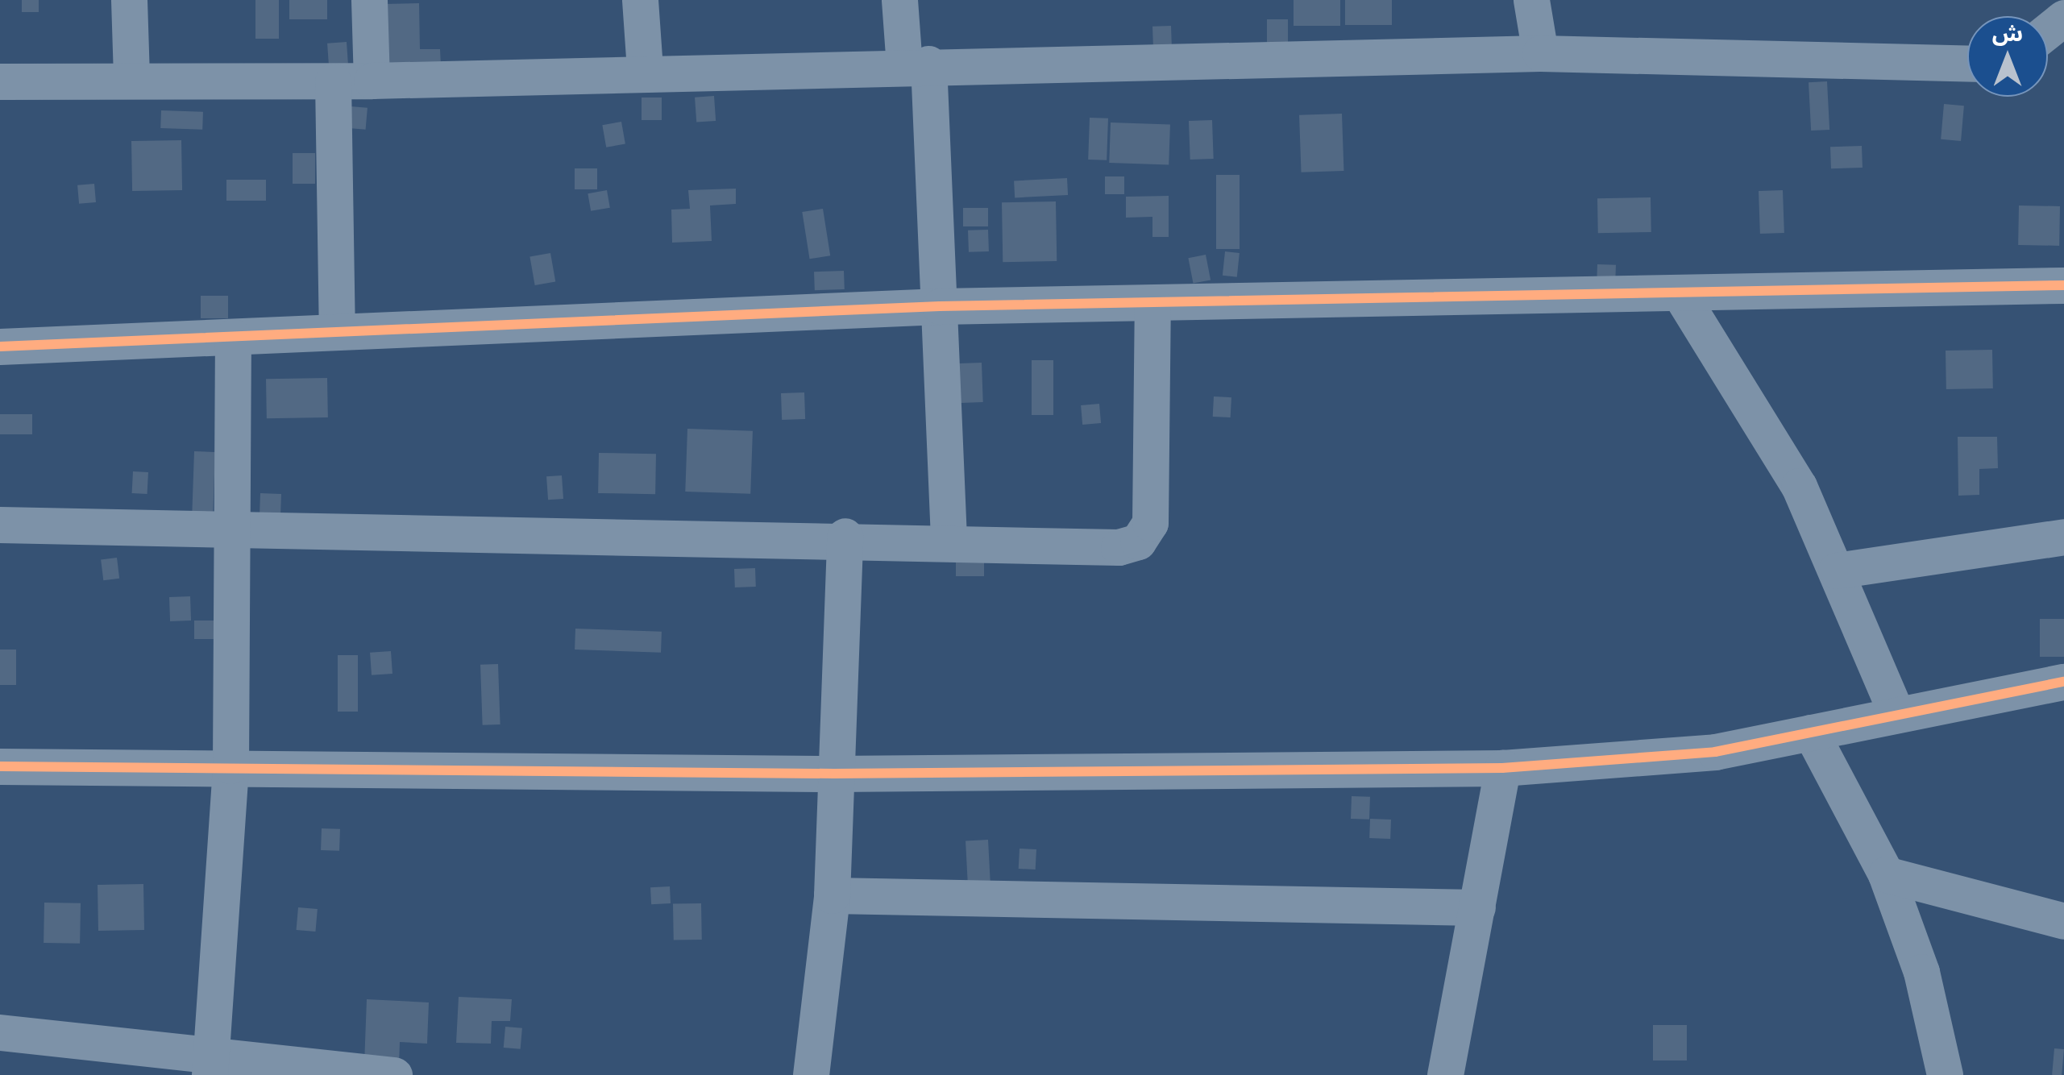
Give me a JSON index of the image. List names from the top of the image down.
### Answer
{
  "north": "top"
}
